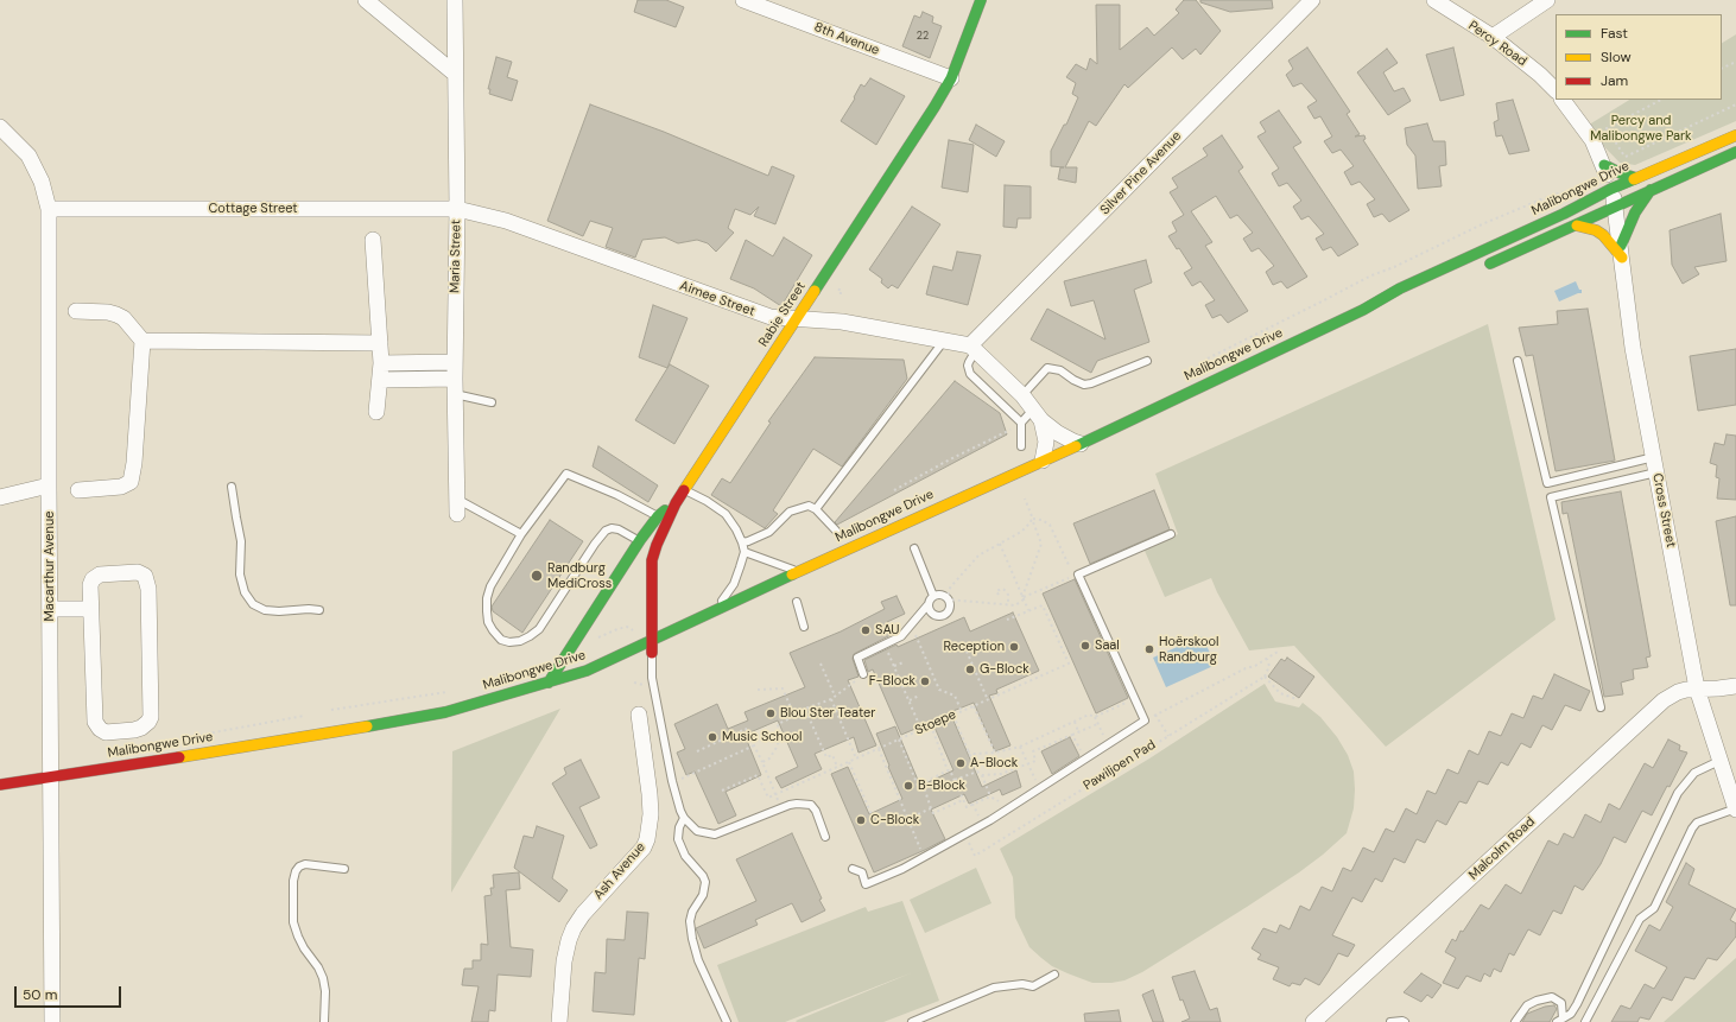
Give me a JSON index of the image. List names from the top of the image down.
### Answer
{
  "streets": {
    "main road": ["Malibongwe Drive", "Rabie Street"],
    "street": [
      "8th Avenue",
      "Percy Road",
      "Silver Pine Avenue",
      "Cottage Street",
      "Maria Street",
      "Aimee Street",
      "Cross Street",
      "Macarthur Avenue",
      "Malcolm Road",
      "Ash Avenue"
    ],
    "path": ["Stoepe", "Pawiljoen Pad"]
  },
  "crossings": [
    ["8th Avenue", "Rabie Street"],
    ["Silver Pine Avenue", "Aimee Street"],
    ["Malibongwe Drive", "Rabie Street"],
    ["Malibongwe Drive", "Macarthur Avenue"],
    ["Cottage Street", "Maria Street"],
    ["Cottage Street", "Aimee Street"],
    ["Cottage Street", "Macarthur Avenue"],
    ["Maria Street", "Aimee Street"],
    ["Aimee Street", "Rabie Street"],
    ["Cross Street", "Malcolm Road"]
  ],
  "parks": ["Percy and Malibongwe Park"],
  "places": [
    "Randburg MediCross",
    "SAU",
    "Saal",
    "Reception",
    "Hoërskool Randburg",
    "G-Block",
    "F-Block",
    "Blou Ster Teater",
    "Music School",
    "A-Block",
    "B-Block",
    "C-Block"
  ],
  "house_numbers": ["22"],
  "legend": ["Fast", "Slow", "Jam"],
  "scale_bar": "50 m"
}
